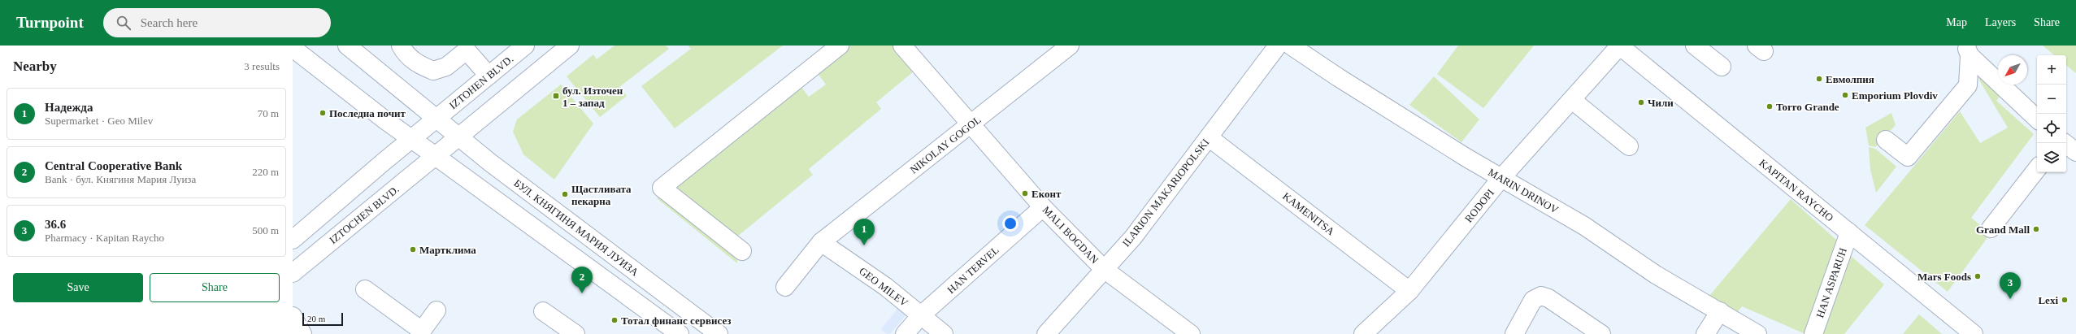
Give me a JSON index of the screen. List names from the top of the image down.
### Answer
{
  "streets": {
    "street": [
      "IZTOHEN BLVD.",
      "NIKOLAY GOGOL",
      "KAPITAN RAYCHO",
      "MARIN DRINOV",
      "ILARION MAKARIOPOLSKI",
      "RODOPI",
      "KAMENITSA",
      "IZTOCHEN BLVD.",
      "БУЛ. КНЯГИНЯ МАРИЯ ЛУИЗА",
      "MALI BOGDAN",
      "HAN TERVEL",
      "HAN ASPARUH",
      "GEO MILEV"
    ]
  },
  "crossings": [
    ["IZTOHEN BLVD.", "БУЛ. КНЯГИНЯ МАРИЯ ЛУИЗА"],
    ["NIKOLAY GOGOL", "MALI BOGDAN"],
    ["NIKOLAY GOGOL", "GEO MILEV"],
    ["KAPITAN RAYCHO", "RODOPI"],
    ["KAPITAN RAYCHO", "HAN ASPARUH"],
    ["MARIN DRINOV", "RODOPI"],
    ["ILARION MAKARIOPOLSKI", "KAMENITSA"],
    ["ILARION MAKARIOPOLSKI", "MALI BOGDAN"],
    ["RODOPI", "KAMENITSA"],
    ["IZTOCHEN BLVD.", "БУЛ. КНЯГИНЯ МАРИЯ ЛУИЗА"],
    ["MALI BOGDAN", "HAN TERVEL"],
    ["HAN TERVEL", "GEO MILEV"]
  ],
  "places": {
    "other": [
      "Евмолпия",
      "Emporium Plovdiv",
      "Чили",
      "Torro Grande",
      "Последна почит",
      "Еконт",
      "Щастливата пекарна",
      "Grand Mall",
      "Мартклима",
      "Mars Foods",
      "Lexi",
      "Тотал финанс сервисез"
    ],
    "transit": ["бул. Източен 1 – запад"]
  },
  "scale_bar": "20 m",
  "north": "bottom left",
  "page": {
    "header": "Turnpoint",
    "search": "Search here",
    "nav": ["Map", "Layers", "Share"],
    "heading": ["Nearby", "3 results"],
    "map_buttons": ["+", "−"],
    "list": [
      {
        "mark": "1",
        "name": "Надежда",
        "note": "Supermarket · Geo Milev",
        "value": "70 m"
      },
      {
        "mark": "2",
        "name": "Central Cooperative Bank",
        "note": "Bank · бул. Княгиня Мария Луиза",
        "value": "220 m"
      },
      {
        "mark": "3",
        "name": "36.6",
        "note": "Pharmacy · Kapitan Raycho",
        "value": "500 m"
      }
    ],
    "pins": ["1", "2", "3"],
    "buttons": ["Save", "Share"],
    "scale": "20 m"
  }
}
